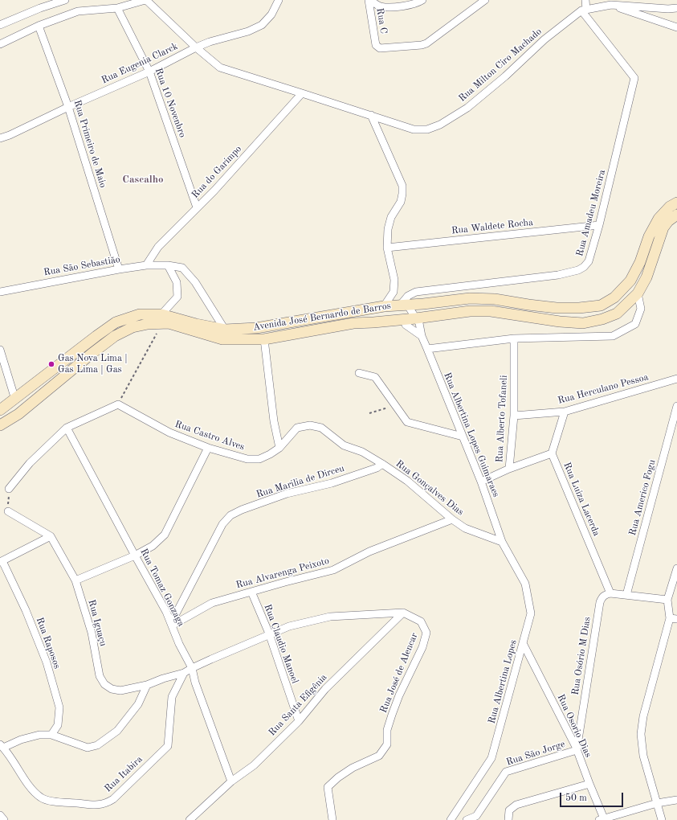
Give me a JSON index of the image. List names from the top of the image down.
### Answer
{
  "streets": {
    "main road": ["Avenida José Bernardo de Barros"],
    "street": [
      "Rua C",
      "Rua Eugenia Clarck",
      "Rua Milton Ciro Machado",
      "Rua 10 Novenbro",
      "Rua Primeiro de Maio",
      "Rua do Garimpo",
      "Rua Amadeu Moreira",
      "Rua Waldete Rocha",
      "Rua São Sebastião",
      "Rua Herculano Pessoa",
      "Rua Alberto Tofaneli",
      "Rua Albertina Lopes Guimaraes",
      "Rua Castro Alves",
      "Rua Marilia de Dirceu",
      "Rua Gonçalves Dias",
      "Rua Americo Fogu",
      "Rua Luiza Lacerda",
      "Rua Alvarenga Peixoto",
      "Rua Tomaz Gonzaga",
      "Rua Iguaçu",
      "Rua Raposos",
      "Rua Claudio Manoel",
      "Rua Osório M Dias",
      "Rua José de Alencar",
      "Rua Albertina Lopes",
      "Rua Santa Efigênia",
      "Rua Osorio Dias",
      "Rua São Jorge",
      "Rua Itabira"
    ]
  },
  "crossings": [
    ["Rua Eugenia Clarck", "Rua Milton Ciro Machado"],
    ["Rua Eugenia Clarck", "Rua 10 Novenbro"],
    ["Rua Eugenia Clarck", "Rua Primeiro de Maio"],
    ["Rua Milton Ciro Machado", "Rua do Garimpo"],
    ["Rua Milton Ciro Machado", "Rua Amadeu Moreira"],
    ["Rua 10 Novenbro", "Rua do Garimpo"],
    ["Rua Primeiro de Maio", "Rua São Sebastião"],
    ["Rua do Garimpo", "Rua São Sebastião"],
    ["Rua Amadeu Moreira", "Rua Waldete Rocha"],
    ["Rua Amadeu Moreira", "Avenida José Bernardo de Barros"],
    ["Rua Amadeu Moreira", "Rua Albertina Lopes Guimaraes"],
    ["Rua São Sebastião", "Avenida José Bernardo de Barros"],
    ["Avenida José Bernardo de Barros", "Rua Albertina Lopes Guimaraes"],
    ["Rua Herculano Pessoa", "Rua Alberto Tofaneli"],
    ["Rua Alberto Tofaneli", "Rua Albertina Lopes Guimaraes"],
    ["Rua Albertina Lopes Guimaraes", "Rua Gonçalves Dias"],
    ["Rua Albertina Lopes Guimaraes", "Rua Albertina Lopes"],
    ["Rua Castro Alves", "Rua Gonçalves Dias"],
    ["Rua Marilia de Dirceu", "Rua Gonçalves Dias"],
    ["Rua Marilia de Dirceu", "Rua Alvarenga Peixoto"],
    ["Rua Marilia de Dirceu", "Rua Tomaz Gonzaga"],
    ["Rua Gonçalves Dias", "Rua Alvarenga Peixoto"],
    ["Rua Gonçalves Dias", "Rua Albertina Lopes"],
    ["Rua Luiza Lacerda", "Rua Osório M Dias"],
    ["Rua Alvarenga Peixoto", "Rua Tomaz Gonzaga"],
    ["Rua Alvarenga Peixoto", "Rua Claudio Manoel"],
    ["Rua Tomaz Gonzaga", "Rua Iguaçu"],
    ["Rua Tomaz Gonzaga", "Rua José de Alencar"],
    ["Rua Tomaz Gonzaga", "Rua Santa Efigênia"],
    ["Rua Iguaçu", "Rua José de Alencar"],
    ["Rua Iguaçu", "Rua Itabira"],
    ["Rua Claudio Manoel", "Rua José de Alencar"],
    ["Rua Claudio Manoel", "Rua Santa Efigênia"],
    ["Rua Osório M Dias", "Rua Osorio Dias"],
    ["Rua Osório M Dias", "Rua São Jorge"],
    ["Rua José de Alencar", "Rua Santa Efigênia"],
    ["Rua Albertina Lopes", "Rua Osorio Dias"],
    ["Rua Osorio Dias", "Rua São Jorge"]
  ],
  "districts": ["Cascalho"],
  "places": ["Gas Nova Lima | Gas Lima | Gas"],
  "scale_bar": "50 m"
}
